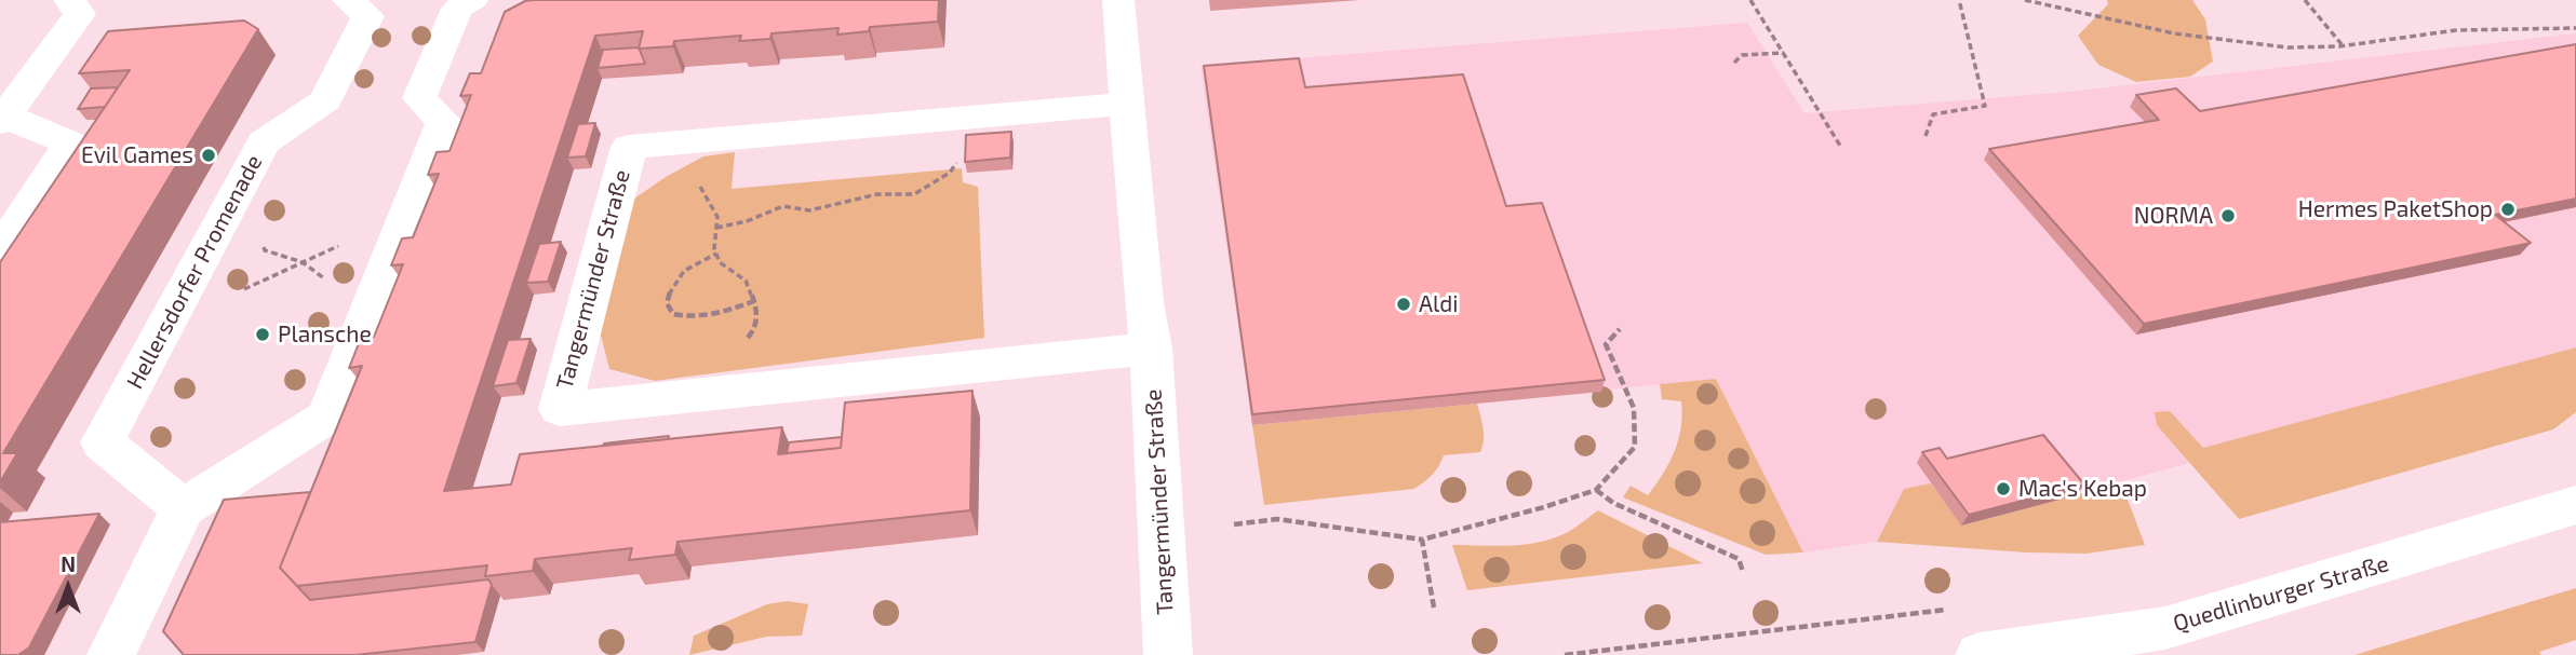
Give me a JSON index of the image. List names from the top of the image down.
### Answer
{
  "streets": {
    "street": ["Hellersdorfer Promenade", "Tangermünder Straße", "Quedlinburger Straße"]
  },
  "places": [
    "Evil Games",
    "Hermes PaketShop",
    "NORMA",
    "Aldi",
    "Plansche",
    "Mac's Kebap"
  ],
  "north": "top"
}
